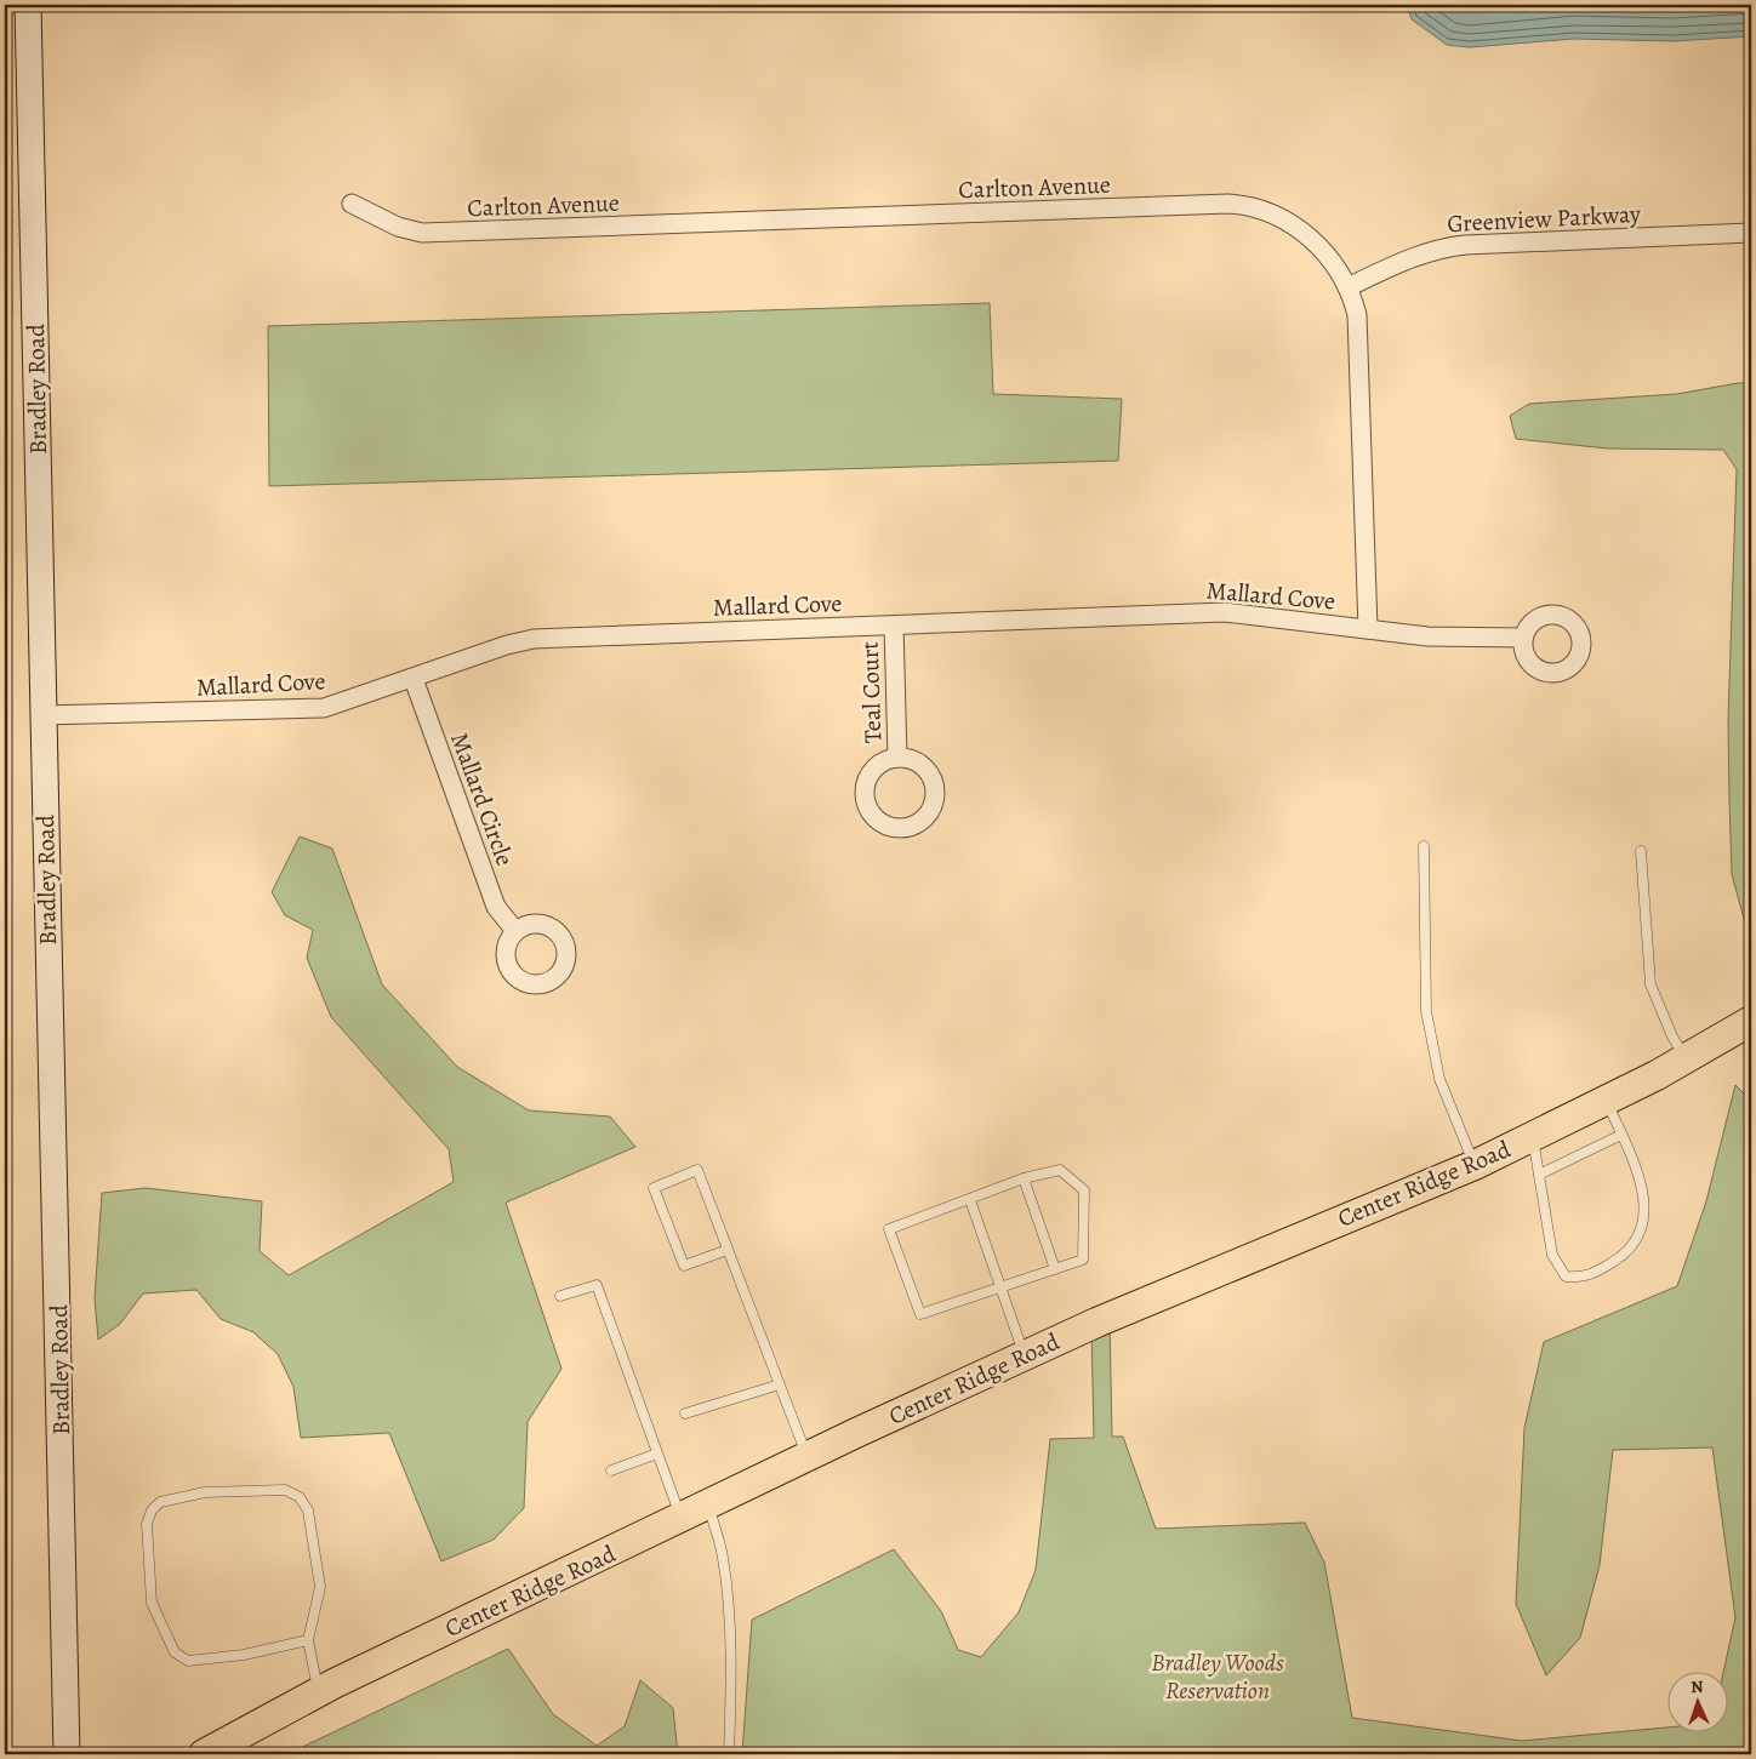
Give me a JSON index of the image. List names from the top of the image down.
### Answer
{
  "streets": {
    "main road": ["Center Ridge Road"],
    "street": [
      "Carlton Avenue",
      "Greenview Parkway",
      "Bradley Road",
      "Mallard Cove",
      "Teal Court",
      "Mallard Circle"
    ]
  },
  "crossings": [
    ["Carlton Avenue", "Greenview Parkway"],
    ["Carlton Avenue", "Mallard Cove"],
    ["Bradley Road", "Mallard Cove"],
    ["Mallard Cove", "Teal Court"],
    ["Mallard Cove", "Mallard Circle"]
  ],
  "parks": ["Bradley Woods Reservation"],
  "north": "top"
}
